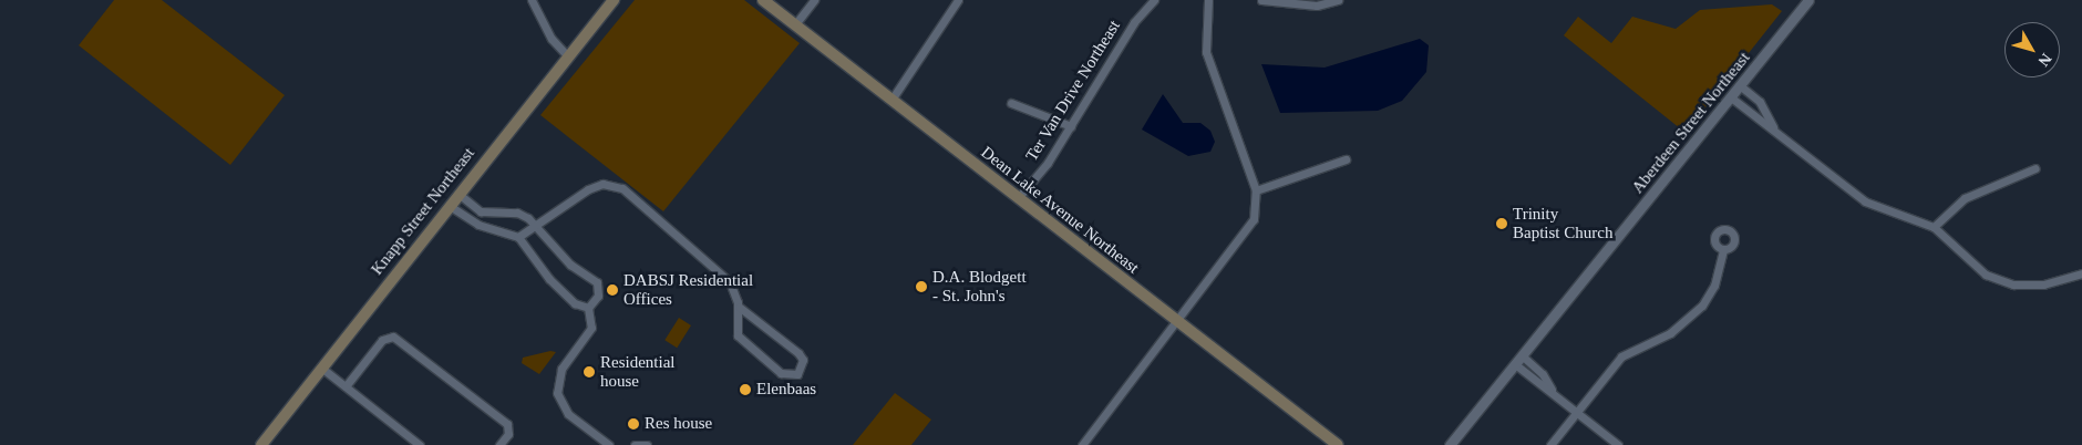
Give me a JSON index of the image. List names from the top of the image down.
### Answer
{
  "streets": {
    "main road": ["Dean Lake Avenue Northeast", "Knapp Street Northeast"],
    "street": ["Ter Van Drive Northeast", "Aberdeen Street Northeast"]
  },
  "crossings": [
    ["Ter Van Drive Northeast", "Dean Lake Avenue Northeast"]
  ],
  "places": [
    "Trinity Baptist Church",
    "D.A. Blodgett - St. John's",
    "DABSJ Residential Offices",
    "Residential house",
    "Elenbaas",
    "Res house"
  ],
  "north": "bottom right"
}
